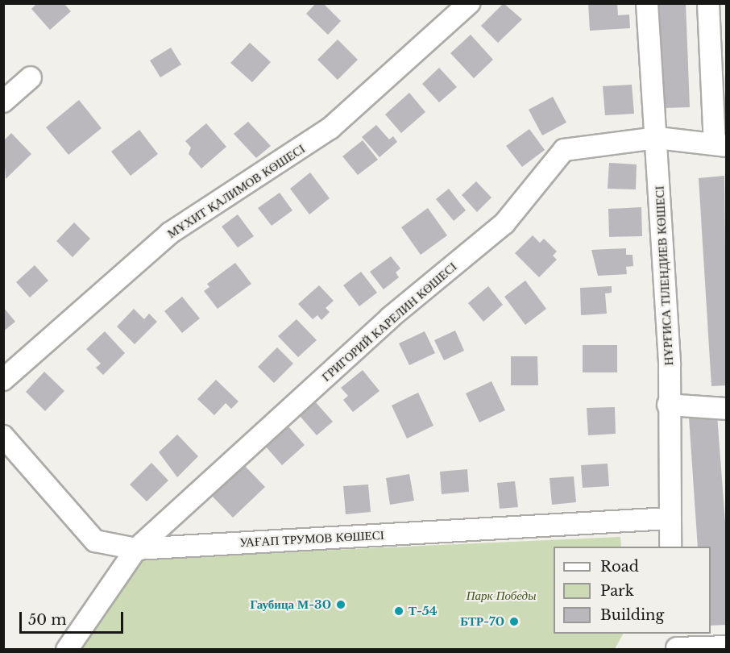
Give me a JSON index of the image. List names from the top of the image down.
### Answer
{
  "streets": {
    "street": [
      "МҰХИТ ҚАЛИМОВ КӨШЕСІ",
      "НҰРҒИСА ТІЛЕНДИЕВ КӨШЕСІ",
      "ГРИГОРИЙ КАРЕЛИН КӨШЕСІ",
      "УАҒАП ТРУМОВ КӨШЕСІ"
    ]
  },
  "crossings": [
    ["НҰРҒИСА ТІЛЕНДИЕВ КӨШЕСІ", "ГРИГОРИЙ КАРЕЛИН КӨШЕСІ"],
    ["НҰРҒИСА ТІЛЕНДИЕВ КӨШЕСІ", "УАҒАП ТРУМОВ КӨШЕСІ"],
    ["ГРИГОРИЙ КАРЕЛИН КӨШЕСІ", "УАҒАП ТРУМОВ КӨШЕСІ"]
  ],
  "parks": ["Парк Победы"],
  "places": ["Гаубица М-30", "Т-54", "БТР-70"],
  "legend": ["Road", "Park", "Building"],
  "scale_bar": "50 m"
}
